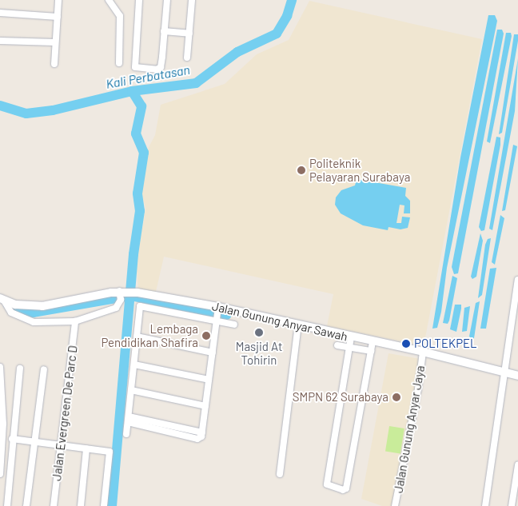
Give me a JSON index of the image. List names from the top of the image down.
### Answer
{
  "streets": {
    "street": ["Jalan Gunung Anyar Sawah", "Jalan Evergreen De Parc D", "Jalan Gunung Anyar Jaya"]
  },
  "crossings": [
    ["Jalan Gunung Anyar Sawah", "Jalan Gunung Anyar Jaya"]
  ],
  "water": ["Kali Perbatasan"],
  "places": [
    "Politeknik Pelayaran Surabaya",
    "Masjid At Tohirin",
    "Lembaga Pendidikan Shafira",
    "POLTEKPEL",
    "SMPN 62 Surabaya"
  ]
}
